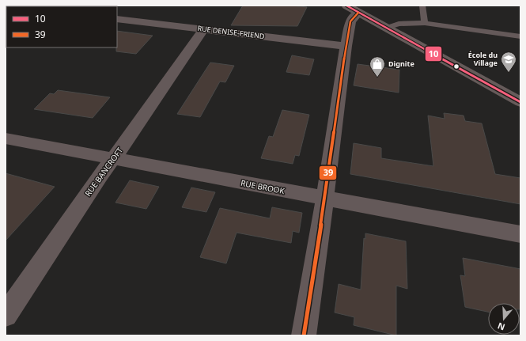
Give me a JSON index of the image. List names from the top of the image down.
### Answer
{
  "streets": {
    "street": ["RUE DENISE-FRIEND", "RUE BANCROFT", "RUE BROOK"]
  },
  "crossings": [
    ["RUE DENISE-FRIEND", "RUE BANCROFT"],
    ["RUE BANCROFT", "RUE BROOK"]
  ],
  "places": {
    "school or university": ["École du Village"],
    "shop": ["Dignite"]
  },
  "lines": ["transit line 10", "transit line 39"],
  "legend": ["10", "39"],
  "north": "bottom"
}
